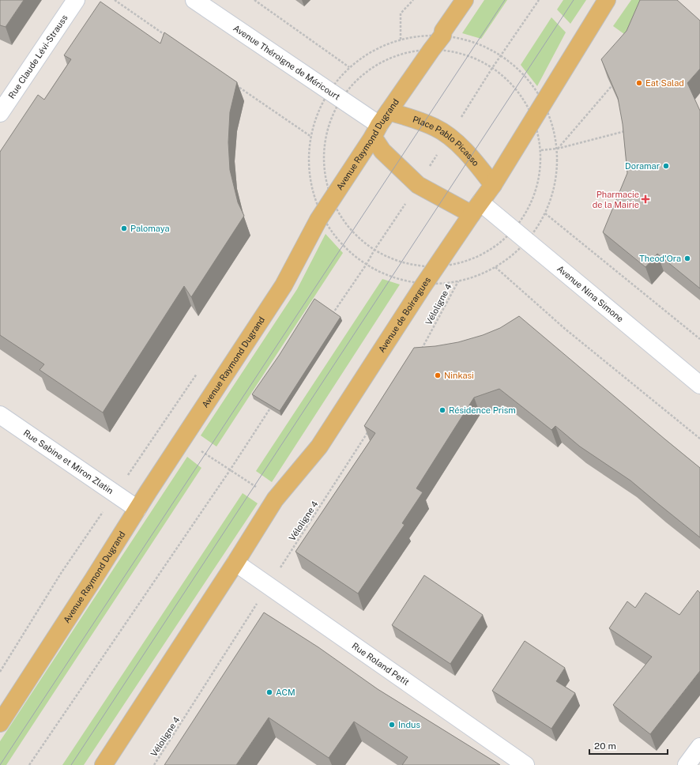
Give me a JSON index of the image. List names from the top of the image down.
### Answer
{
  "streets": {
    "main road": ["Place Pablo Picasso", "Avenue Raymond Dugrand", "Avenue de Boirargues"],
    "street": [
      "Rue Claude Lévi-Strauss",
      "Avenue Théroigne de Méricourt",
      "Avenue Nina Simone",
      "Rue Sabine et Miron Zlatin",
      "Rue Roland Petit"
    ],
    "path": ["Véloligne 4"]
  },
  "crossings": [
    ["Avenue Théroigne de Méricourt", "Place Pablo Picasso"],
    ["Avenue Théroigne de Méricourt", "Avenue Raymond Dugrand"],
    ["Avenue Théroigne de Méricourt", "Véloligne 4"],
    ["Place Pablo Picasso", "Avenue Raymond Dugrand"],
    ["Place Pablo Picasso", "Avenue de Boirargues"],
    ["Avenue Raymond Dugrand", "Véloligne 4"],
    ["Avenue Raymond Dugrand", "Rue Sabine et Miron Zlatin"],
    ["Avenue Nina Simone", "Véloligne 4"],
    ["Avenue Nina Simone", "Avenue de Boirargues"],
    ["Véloligne 4", "Avenue de Boirargues"],
    ["Véloligne 4", "Rue Roland Petit"]
  ],
  "places": {
    "other": [
      "Eat Salad",
      "Doramar",
      "Palomaya",
      "Theod'Ora",
      "Ninkasi",
      "Résidence Prism",
      "ACM",
      "Indus"
    ],
    "health": ["Pharmacie de la Mairie"]
  },
  "scale_bar": "20 m"
}
